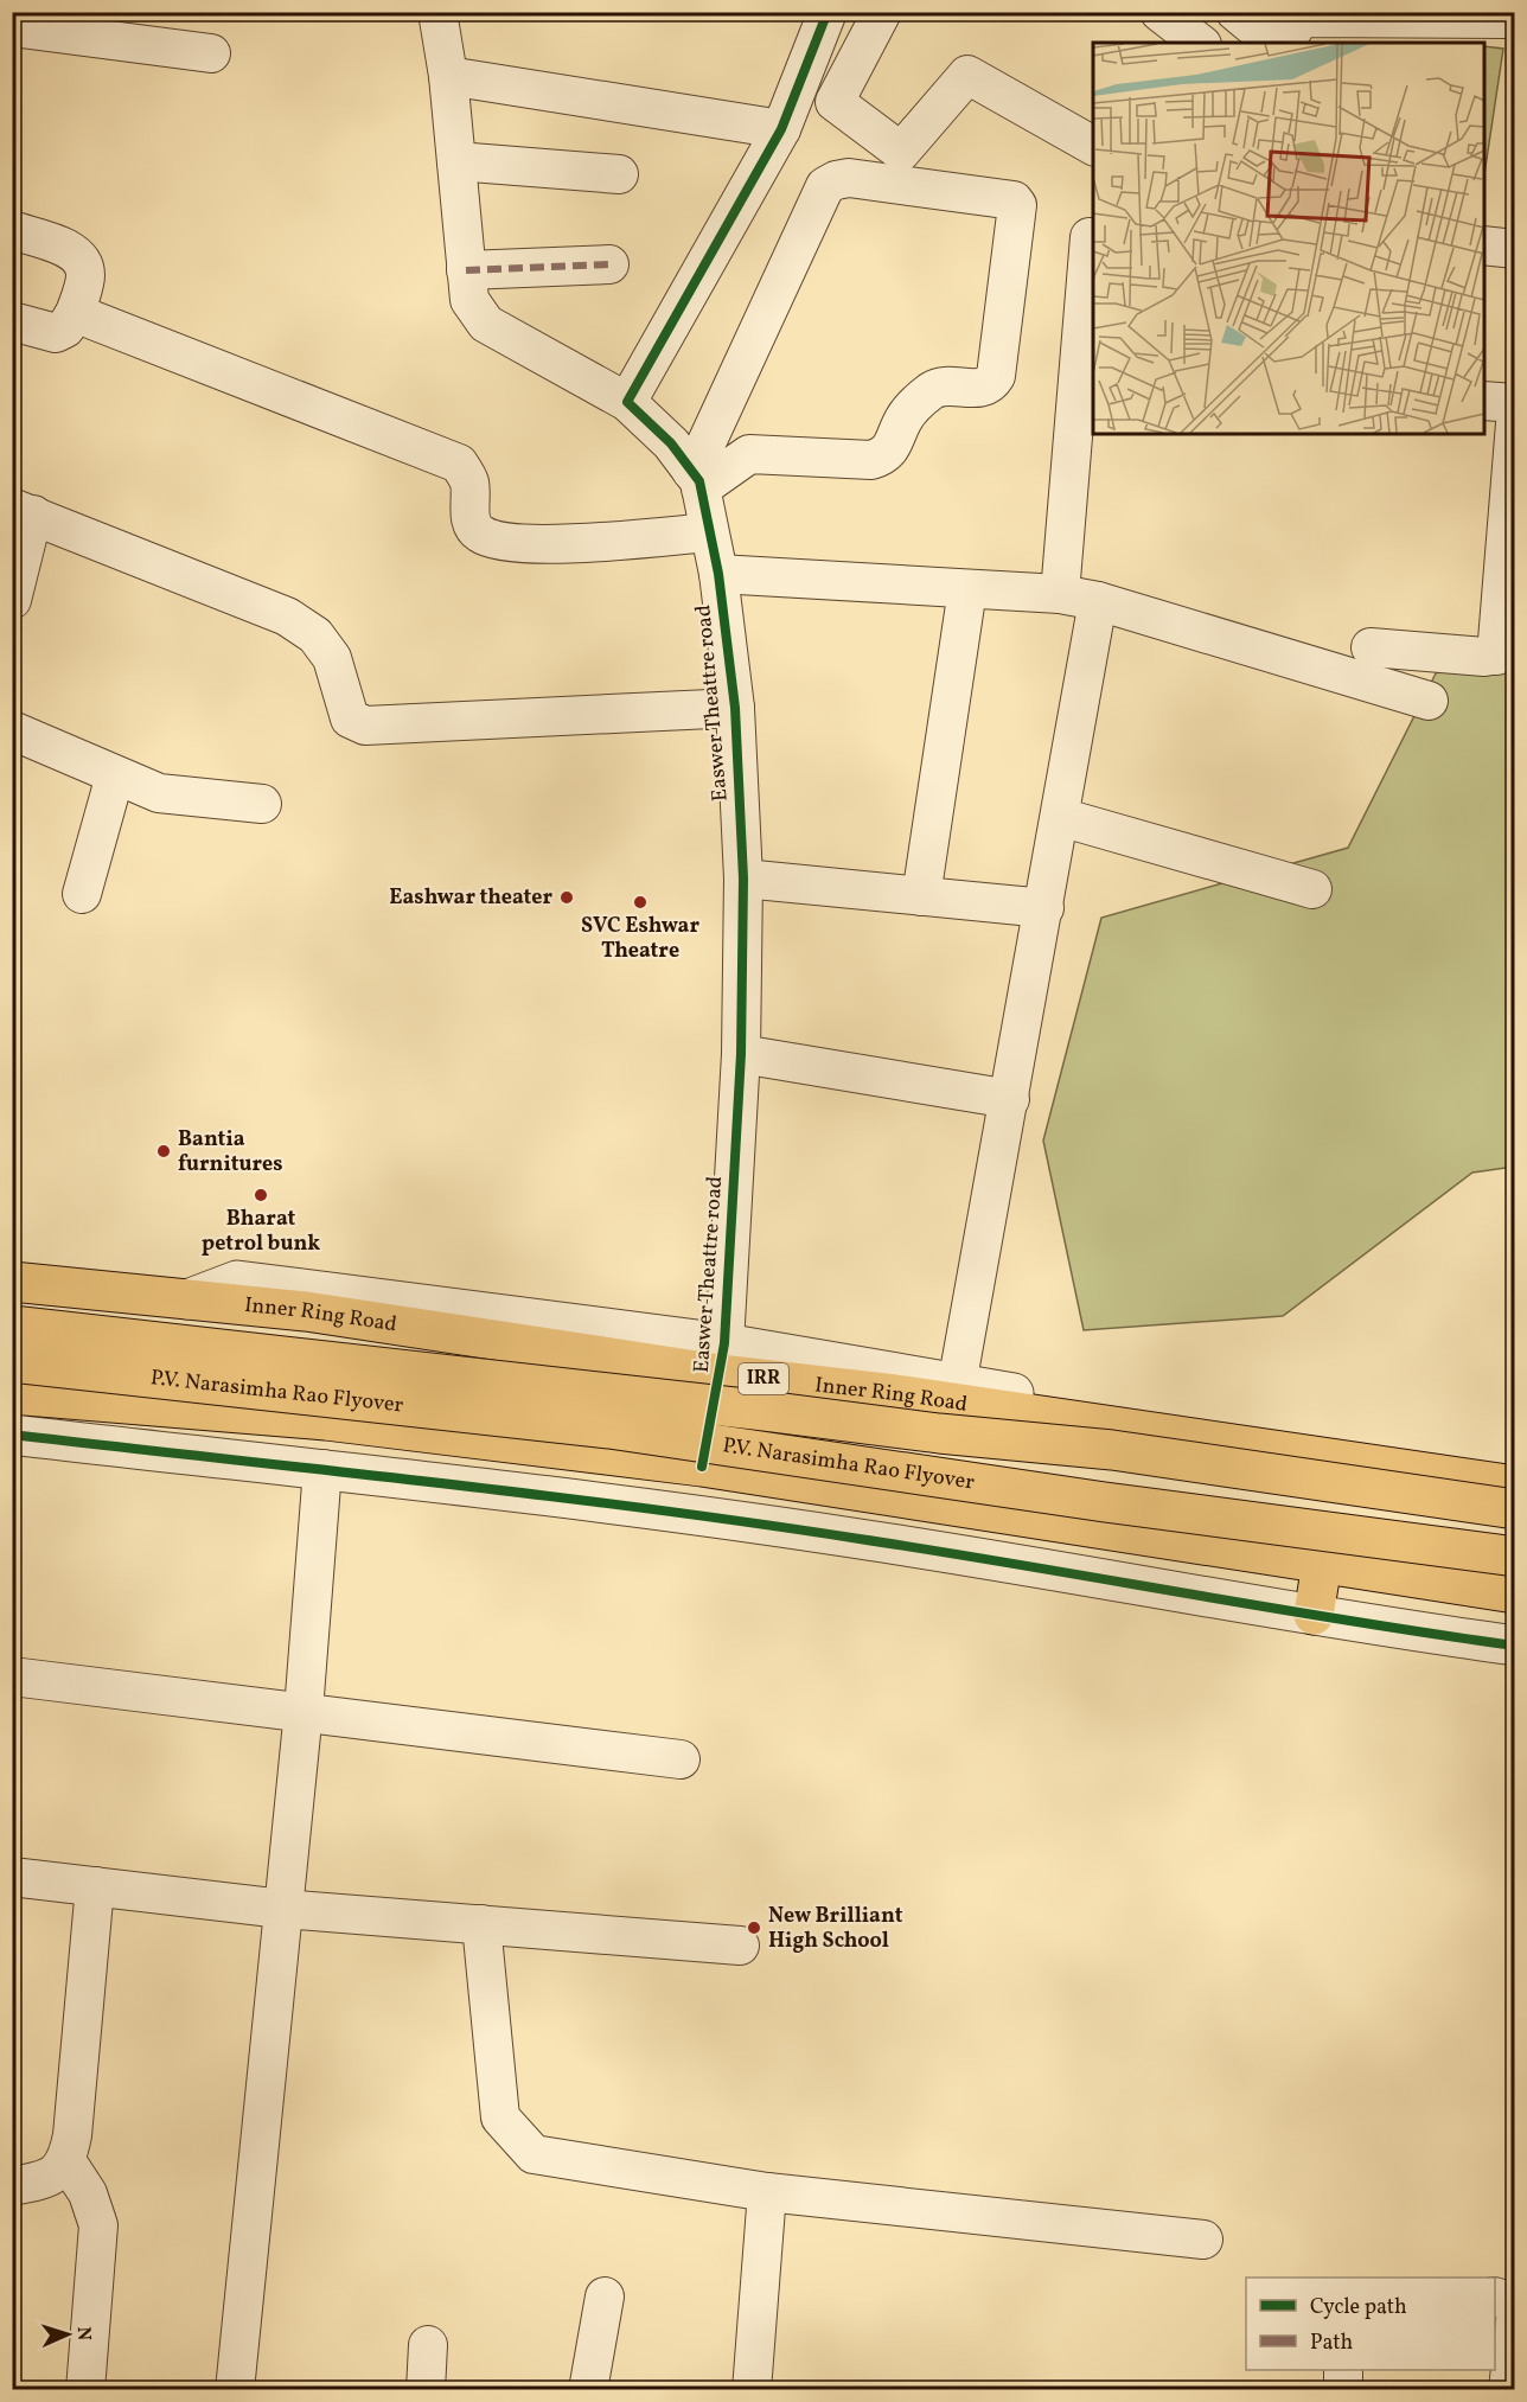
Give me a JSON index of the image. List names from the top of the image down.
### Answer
{
  "streets": {
    "main road": ["Inner Ring Road", "IRR", "P.V. Narasimha Rao Flyover"],
    "street": ["Easwer Theattre road"]
  },
  "crossings": [
    ["Easwer Theattre road", "Inner Ring Road"]
  ],
  "places": [
    "Eashwar theater",
    "SVC Eshwar Theatre",
    "Bantia furnitures",
    "Bharat petrol bunk",
    "New Brilliant High School"
  ],
  "legend": ["Cycle path", "Path"],
  "north": "right"
}
